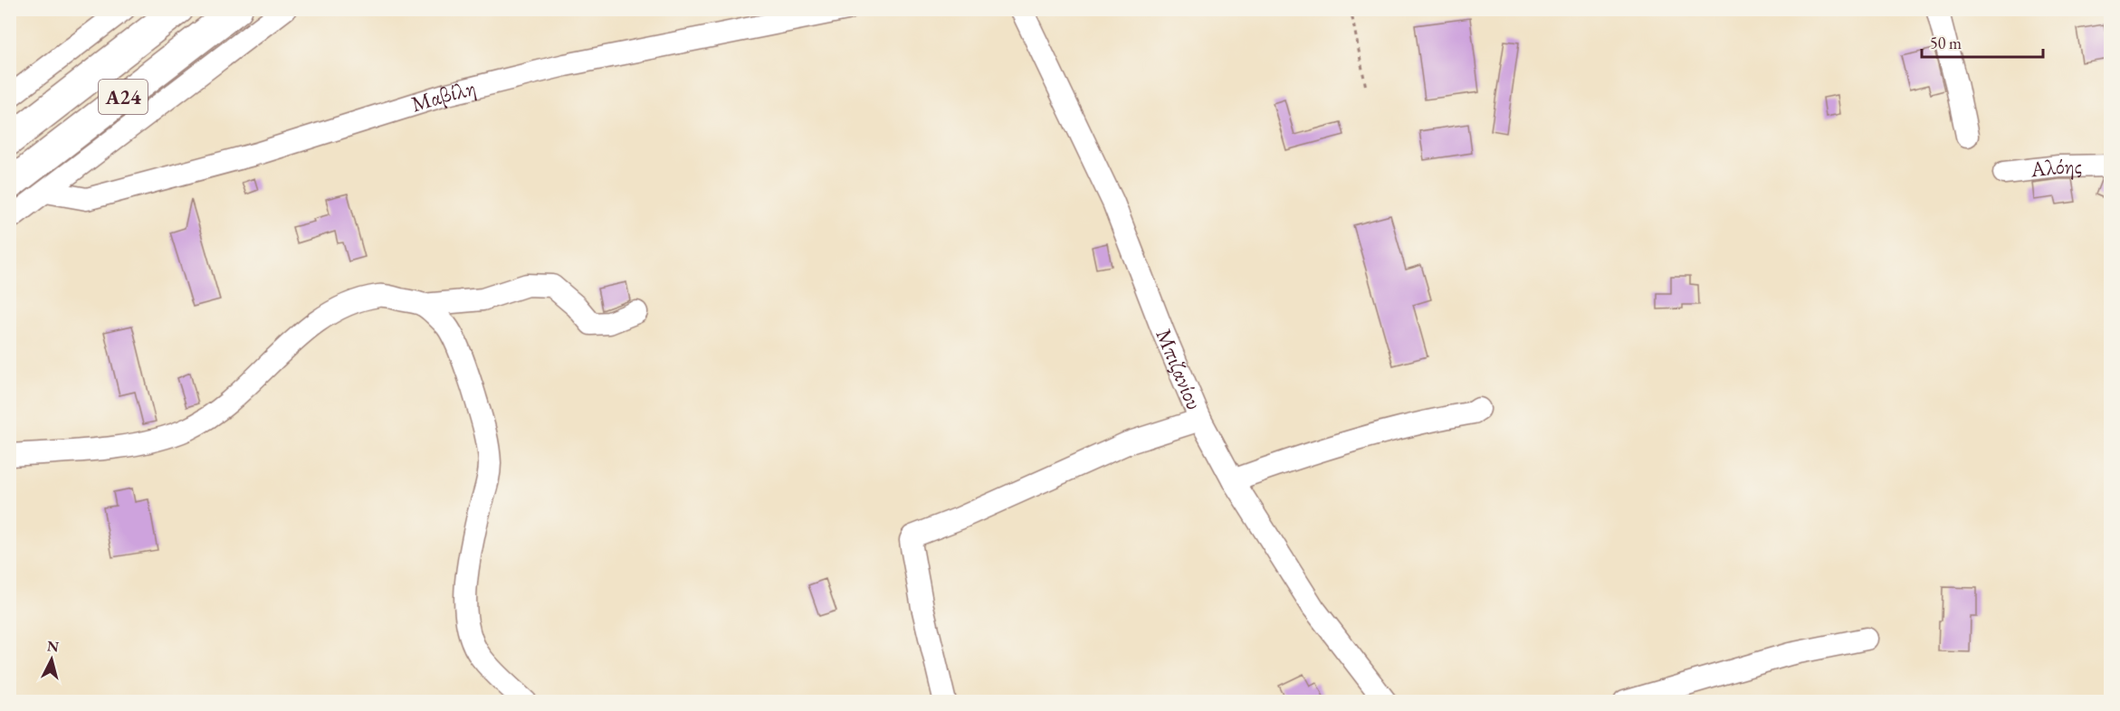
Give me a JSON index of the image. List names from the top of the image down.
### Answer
{
  "streets": {
    "highway": ["Α24"],
    "street": ["Μαβίλη", "Αλόης", "Μπιζανίου"]
  },
  "scale_bar": "50 m",
  "north": "top"
}
